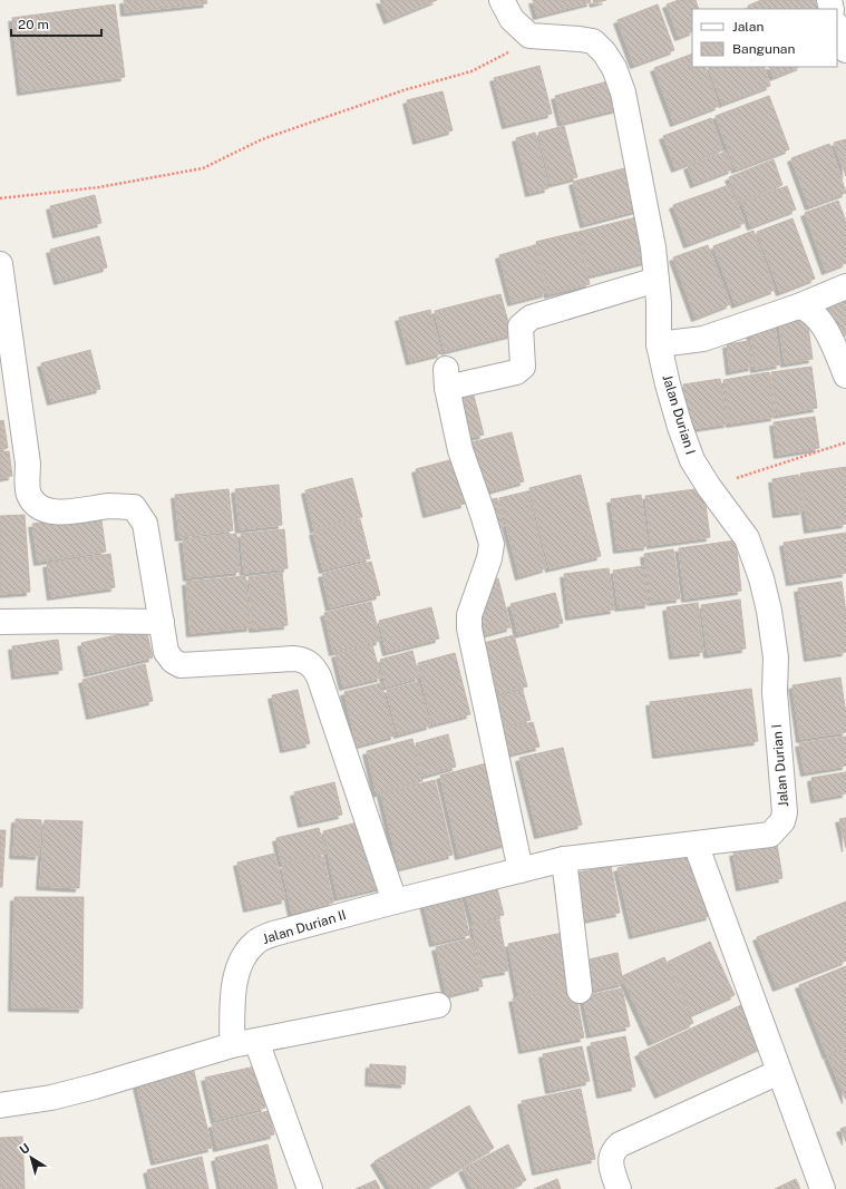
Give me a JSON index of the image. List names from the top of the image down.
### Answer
{
  "streets": {
    "street": ["Jalan Durian I", "Jalan Durian II"]
  },
  "crossings": [
    ["Jalan Durian I", "Jalan Durian II"]
  ],
  "legend": ["Jalan", "Bangunan"],
  "scale_bar": "20 m",
  "north": "top left"
}
